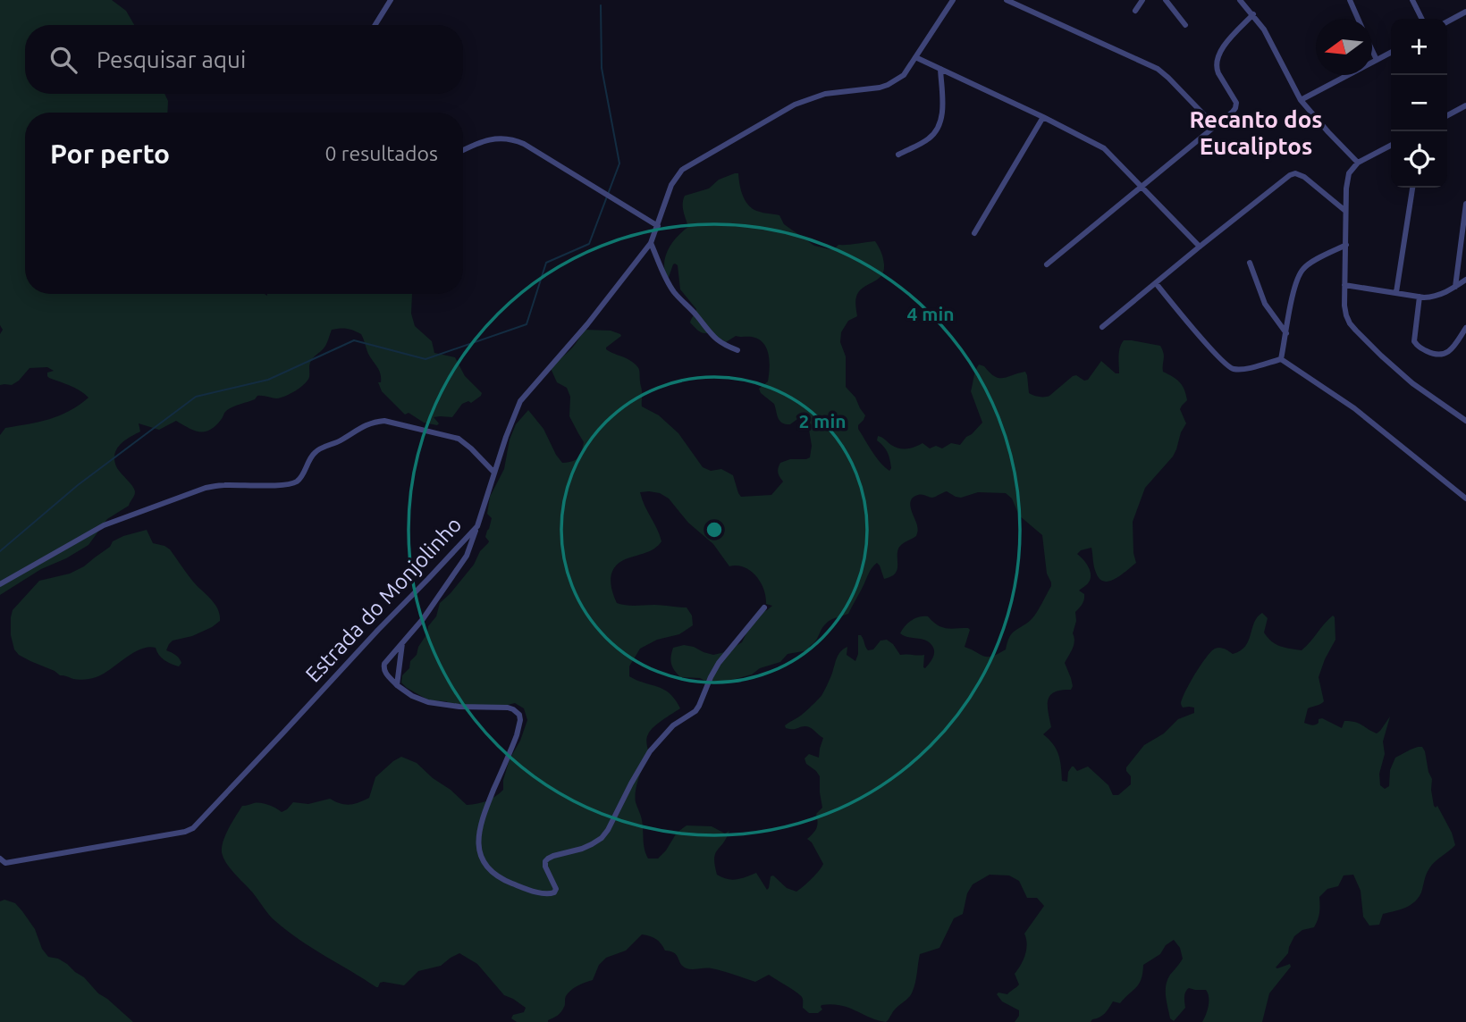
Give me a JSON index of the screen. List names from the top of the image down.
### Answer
{
  "streets": {
    "street": ["Estrada do Monjolinho"]
  },
  "districts": ["Recanto dos Eucaliptos"],
  "north": "left",
  "page": {
    "map_buttons": ["+", "−"],
    "search": "Pesquisar aqui",
    "heading": ["Por perto", "0 resultados"]
  },
  "rings": ["4 min", "2 min"]
}
